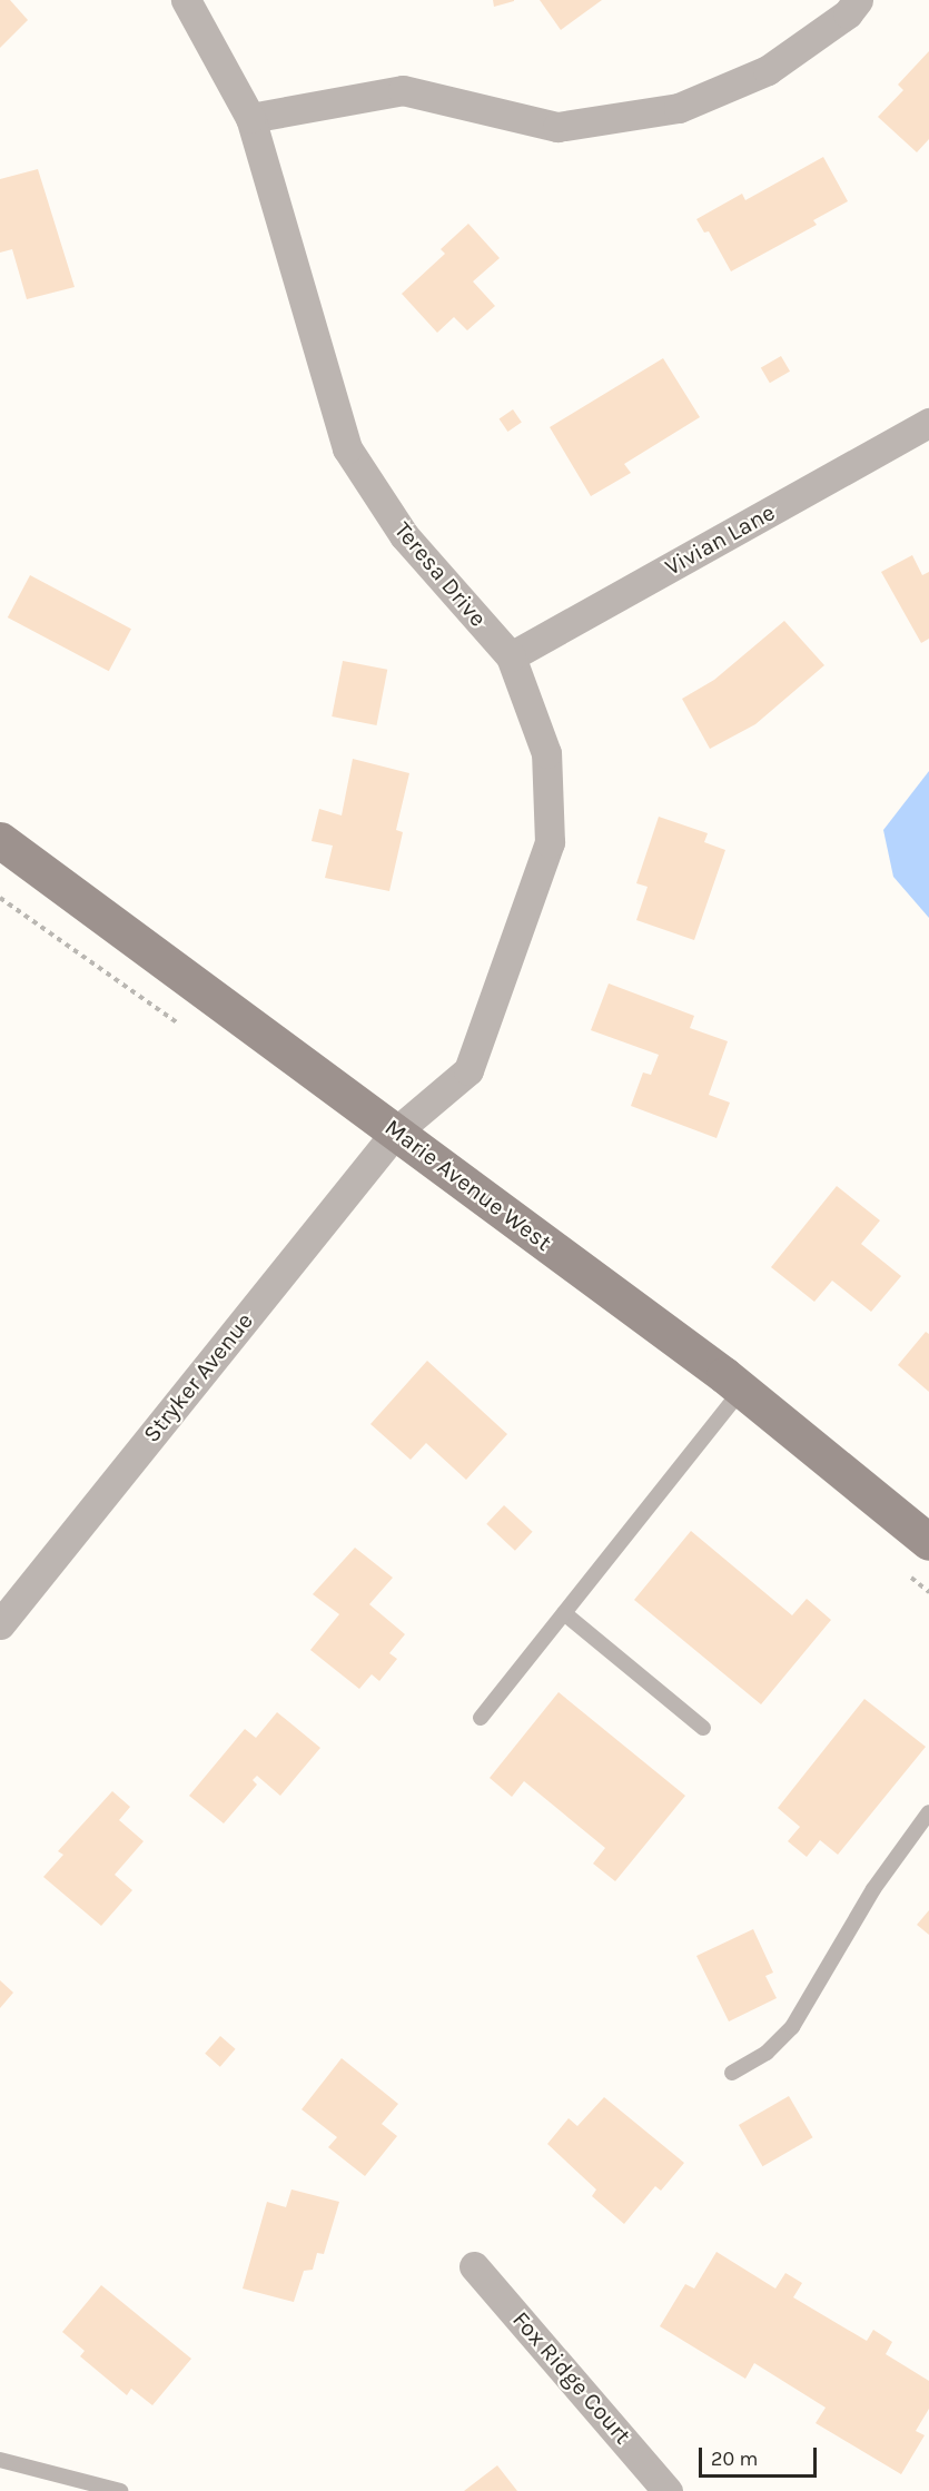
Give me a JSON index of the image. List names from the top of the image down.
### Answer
{
  "streets": {
    "street": [
      "Vivian Lane",
      "Teresa Drive",
      "Marie Avenue West",
      "Stryker Avenue",
      "Fox Ridge Court"
    ]
  },
  "crossings": [
    ["Vivian Lane", "Teresa Drive"],
    ["Teresa Drive", "Marie Avenue West"],
    ["Teresa Drive", "Stryker Avenue"],
    ["Marie Avenue West", "Stryker Avenue"]
  ],
  "scale_bar": "20 m"
}
